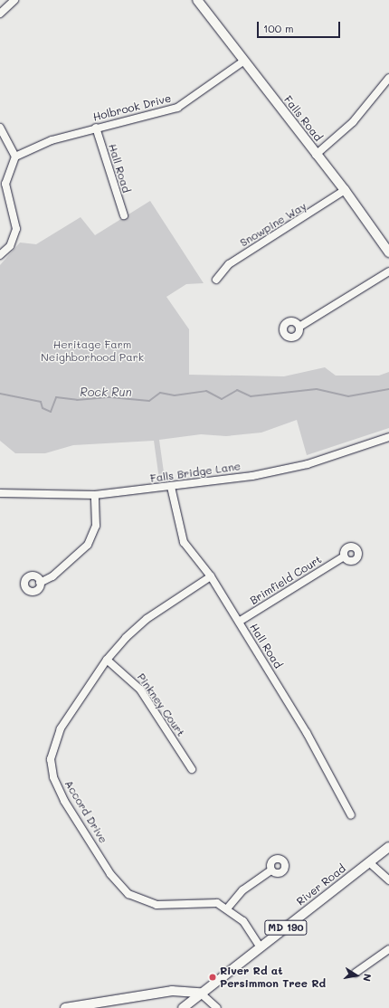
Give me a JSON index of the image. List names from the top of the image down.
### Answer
{
  "streets": {
    "main road": ["Falls Road", "River Road", "MD 190"],
    "street": [
      "Holbrook Drive",
      "Hall Road",
      "Snowpine Way",
      "Falls Bridge Lane",
      "Brimfield Court",
      "Pinkney Court",
      "Accord Drive"
    ]
  },
  "crossings": [
    ["Holbrook Drive", "Falls Road"],
    ["Holbrook Drive", "Hall Road"],
    ["Falls Road", "Snowpine Way"],
    ["Hall Road", "Falls Bridge Lane"],
    ["Hall Road", "Brimfield Court"],
    ["Hall Road", "Accord Drive"],
    ["Pinkney Court", "Accord Drive"],
    ["Accord Drive", "River Road"]
  ],
  "water": ["Rock Run"],
  "parks": ["Heritage Farm Neighborhood Park"],
  "places": ["River Rd at Persimmon Tree Rd"],
  "scale_bar": "100 m",
  "north": "right"
}
